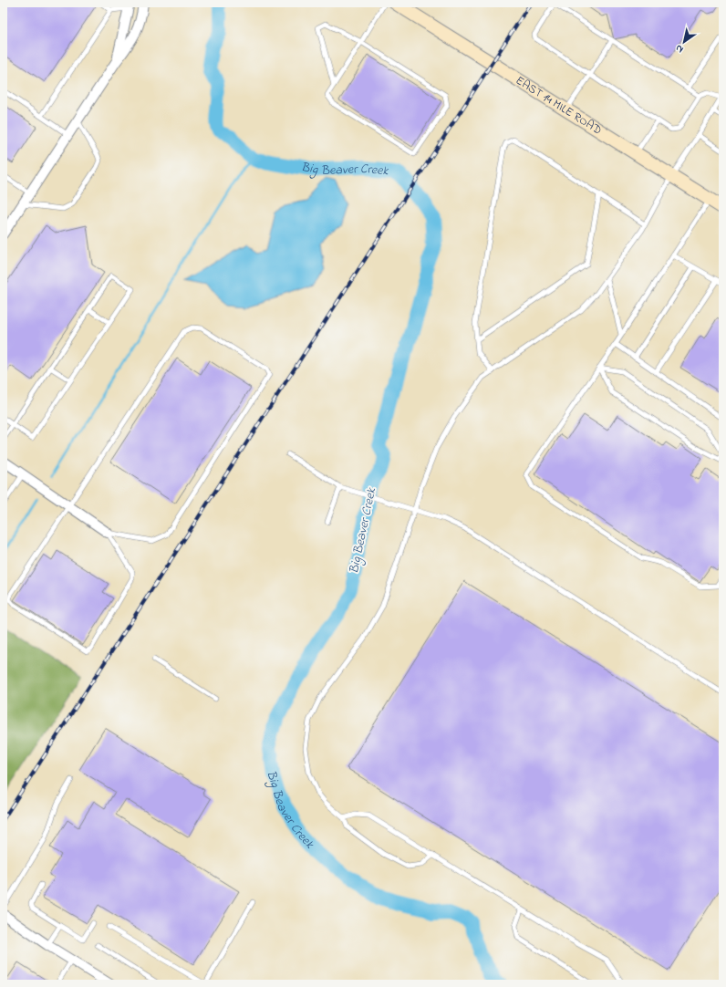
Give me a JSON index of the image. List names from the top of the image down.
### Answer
{
  "streets": {
    "main road": ["EAST 14 MILE ROAD"]
  },
  "water": ["Big Beaver Creek"],
  "north": "bottom left"
}
